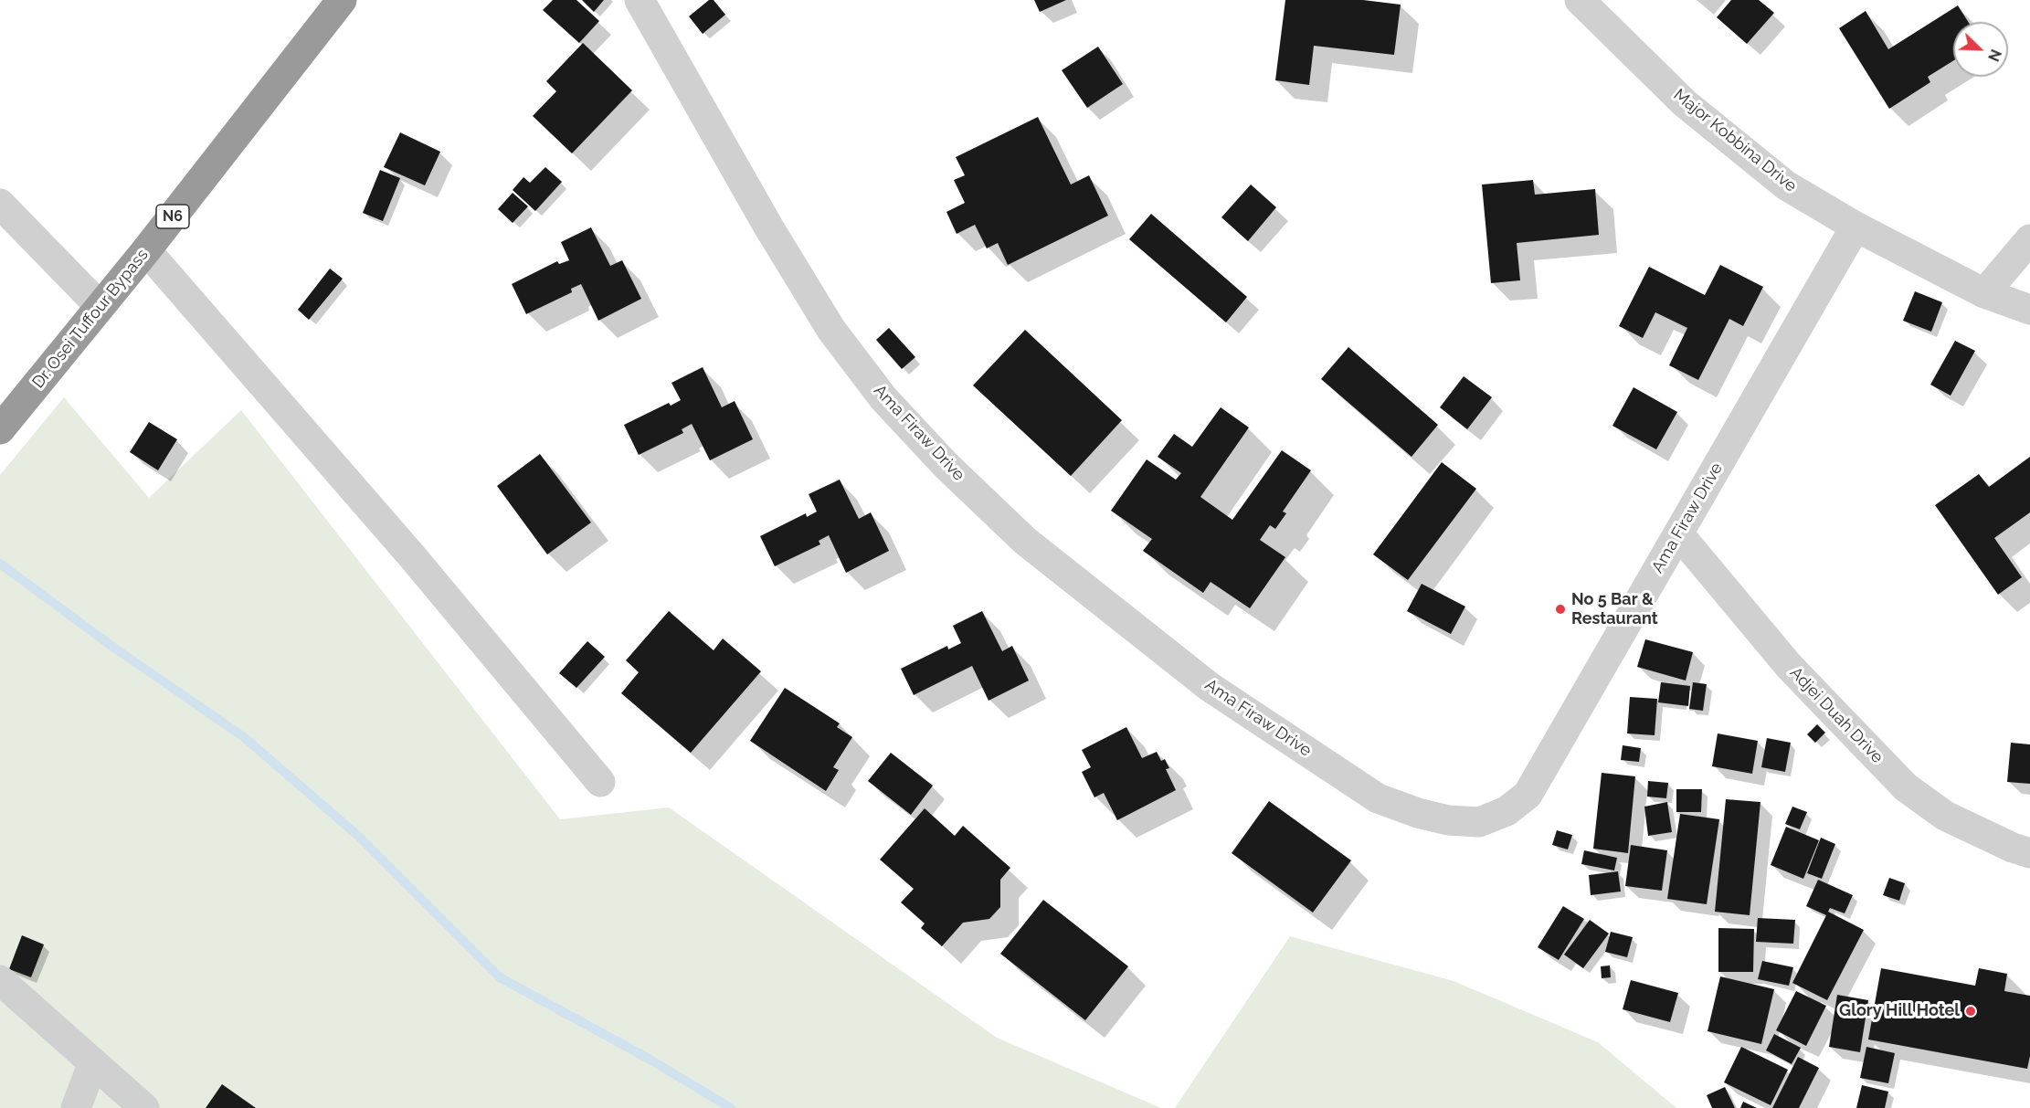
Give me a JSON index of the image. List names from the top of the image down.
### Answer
{
  "streets": {
    "highway": ["N6", "Dr. Osei Tuffour Bypass"],
    "street": ["Major Kobbina Drive", "Ama Firaw Drive", "Adjei Duah Drive"]
  },
  "crossings": [
    ["Major Kobbina Drive", "Ama Firaw Drive"],
    ["Ama Firaw Drive", "Adjei Duah Drive"]
  ],
  "places": ["No 5 Bar & Restaurant", "Glory Hill Hotel"],
  "north": "bottom right"
}
